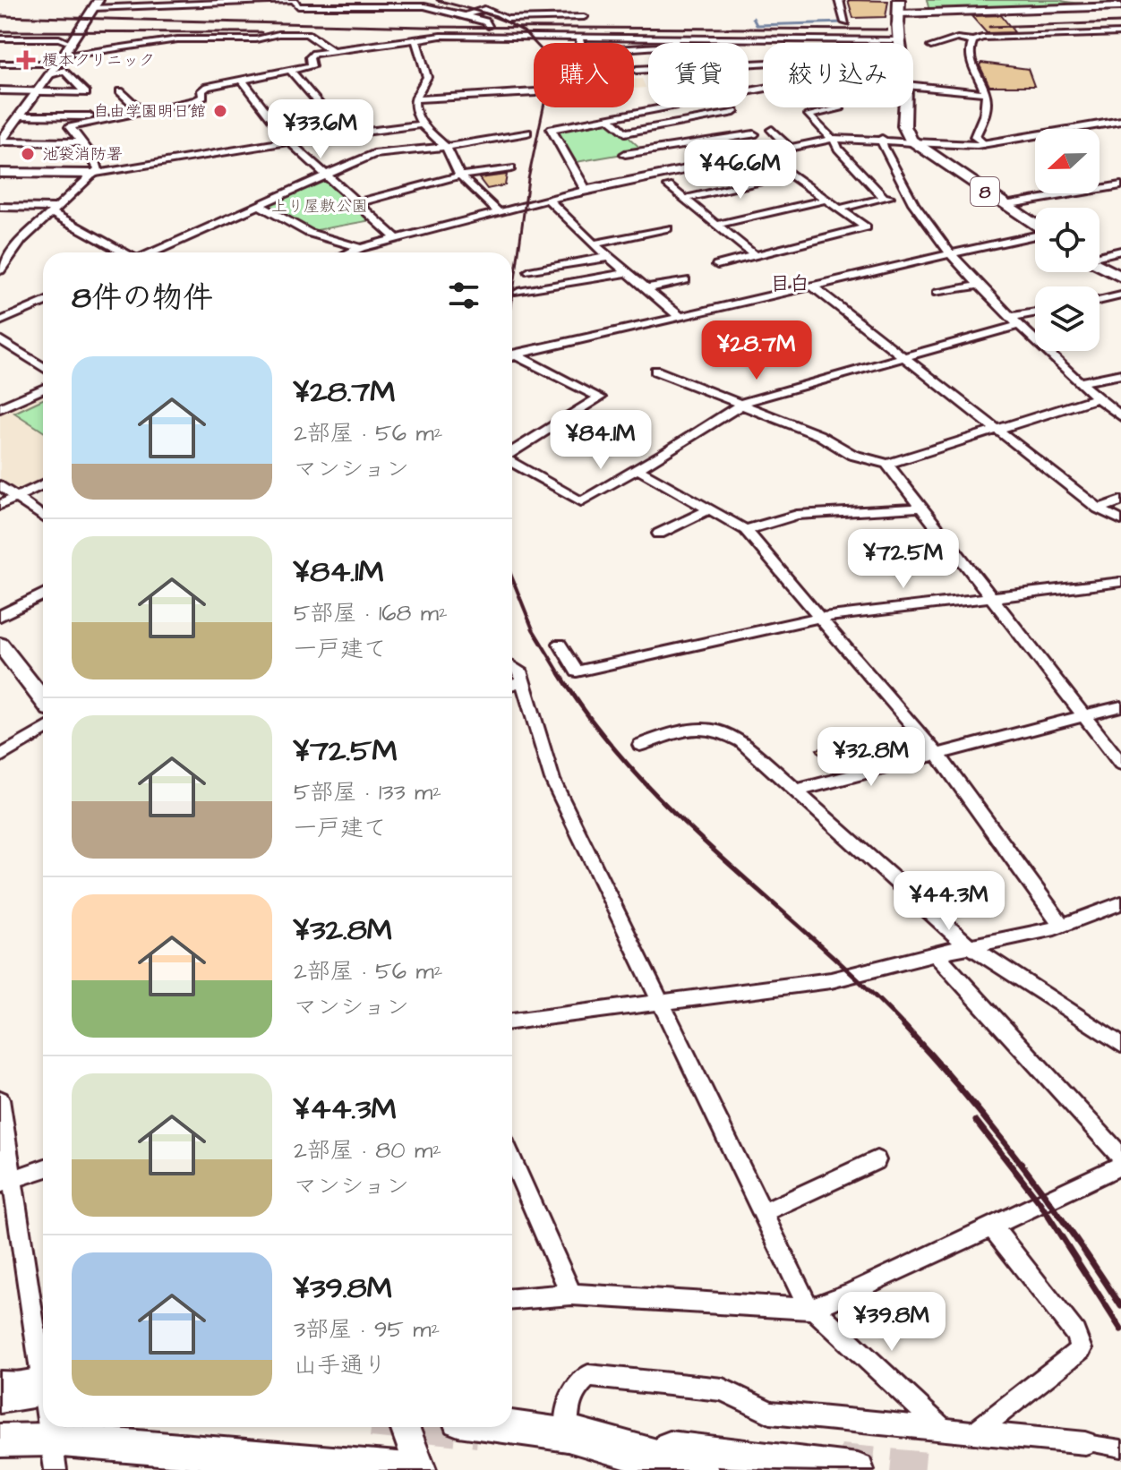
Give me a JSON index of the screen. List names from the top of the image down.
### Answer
{
  "streets": {
    "main road": ["8"]
  },
  "districts": ["目白"],
  "parks": ["上り屋敷公園"],
  "places": {
    "health": ["榎本クリニック"],
    "other": ["自由学園明日館", "池袋消防署"]
  },
  "north": "left",
  "page": {
    "chip": ["購入", "賃貸", "絞り込み"],
    "price": [
      "¥33.6M",
      "¥46.6M",
      "¥28.7M",
      "¥84.1M",
      "¥72.5M",
      "¥32.8M",
      "¥44.3M",
      "¥39.8M"
    ],
    "heading": "8件の物件",
    "list": [
      {
        "name": "¥28.7M",
        "note": "2部屋 · 56 m² · マンション"
      },
      {
        "name": "¥84.1M",
        "note": "5部屋 · 168 m² · 一戸建て"
      },
      {
        "name": "¥72.5M",
        "note": "5部屋 · 133 m² · 一戸建て"
      },
      {
        "name": "¥32.8M",
        "note": "2部屋 · 56 m² · マンション"
      },
      {
        "name": "¥44.3M",
        "note": "2部屋 · 80 m² · マンション"
      },
      {
        "name": "¥39.8M",
        "note": "3部屋 · 95 m² · 山手通り"
      }
    ]
  }
}
